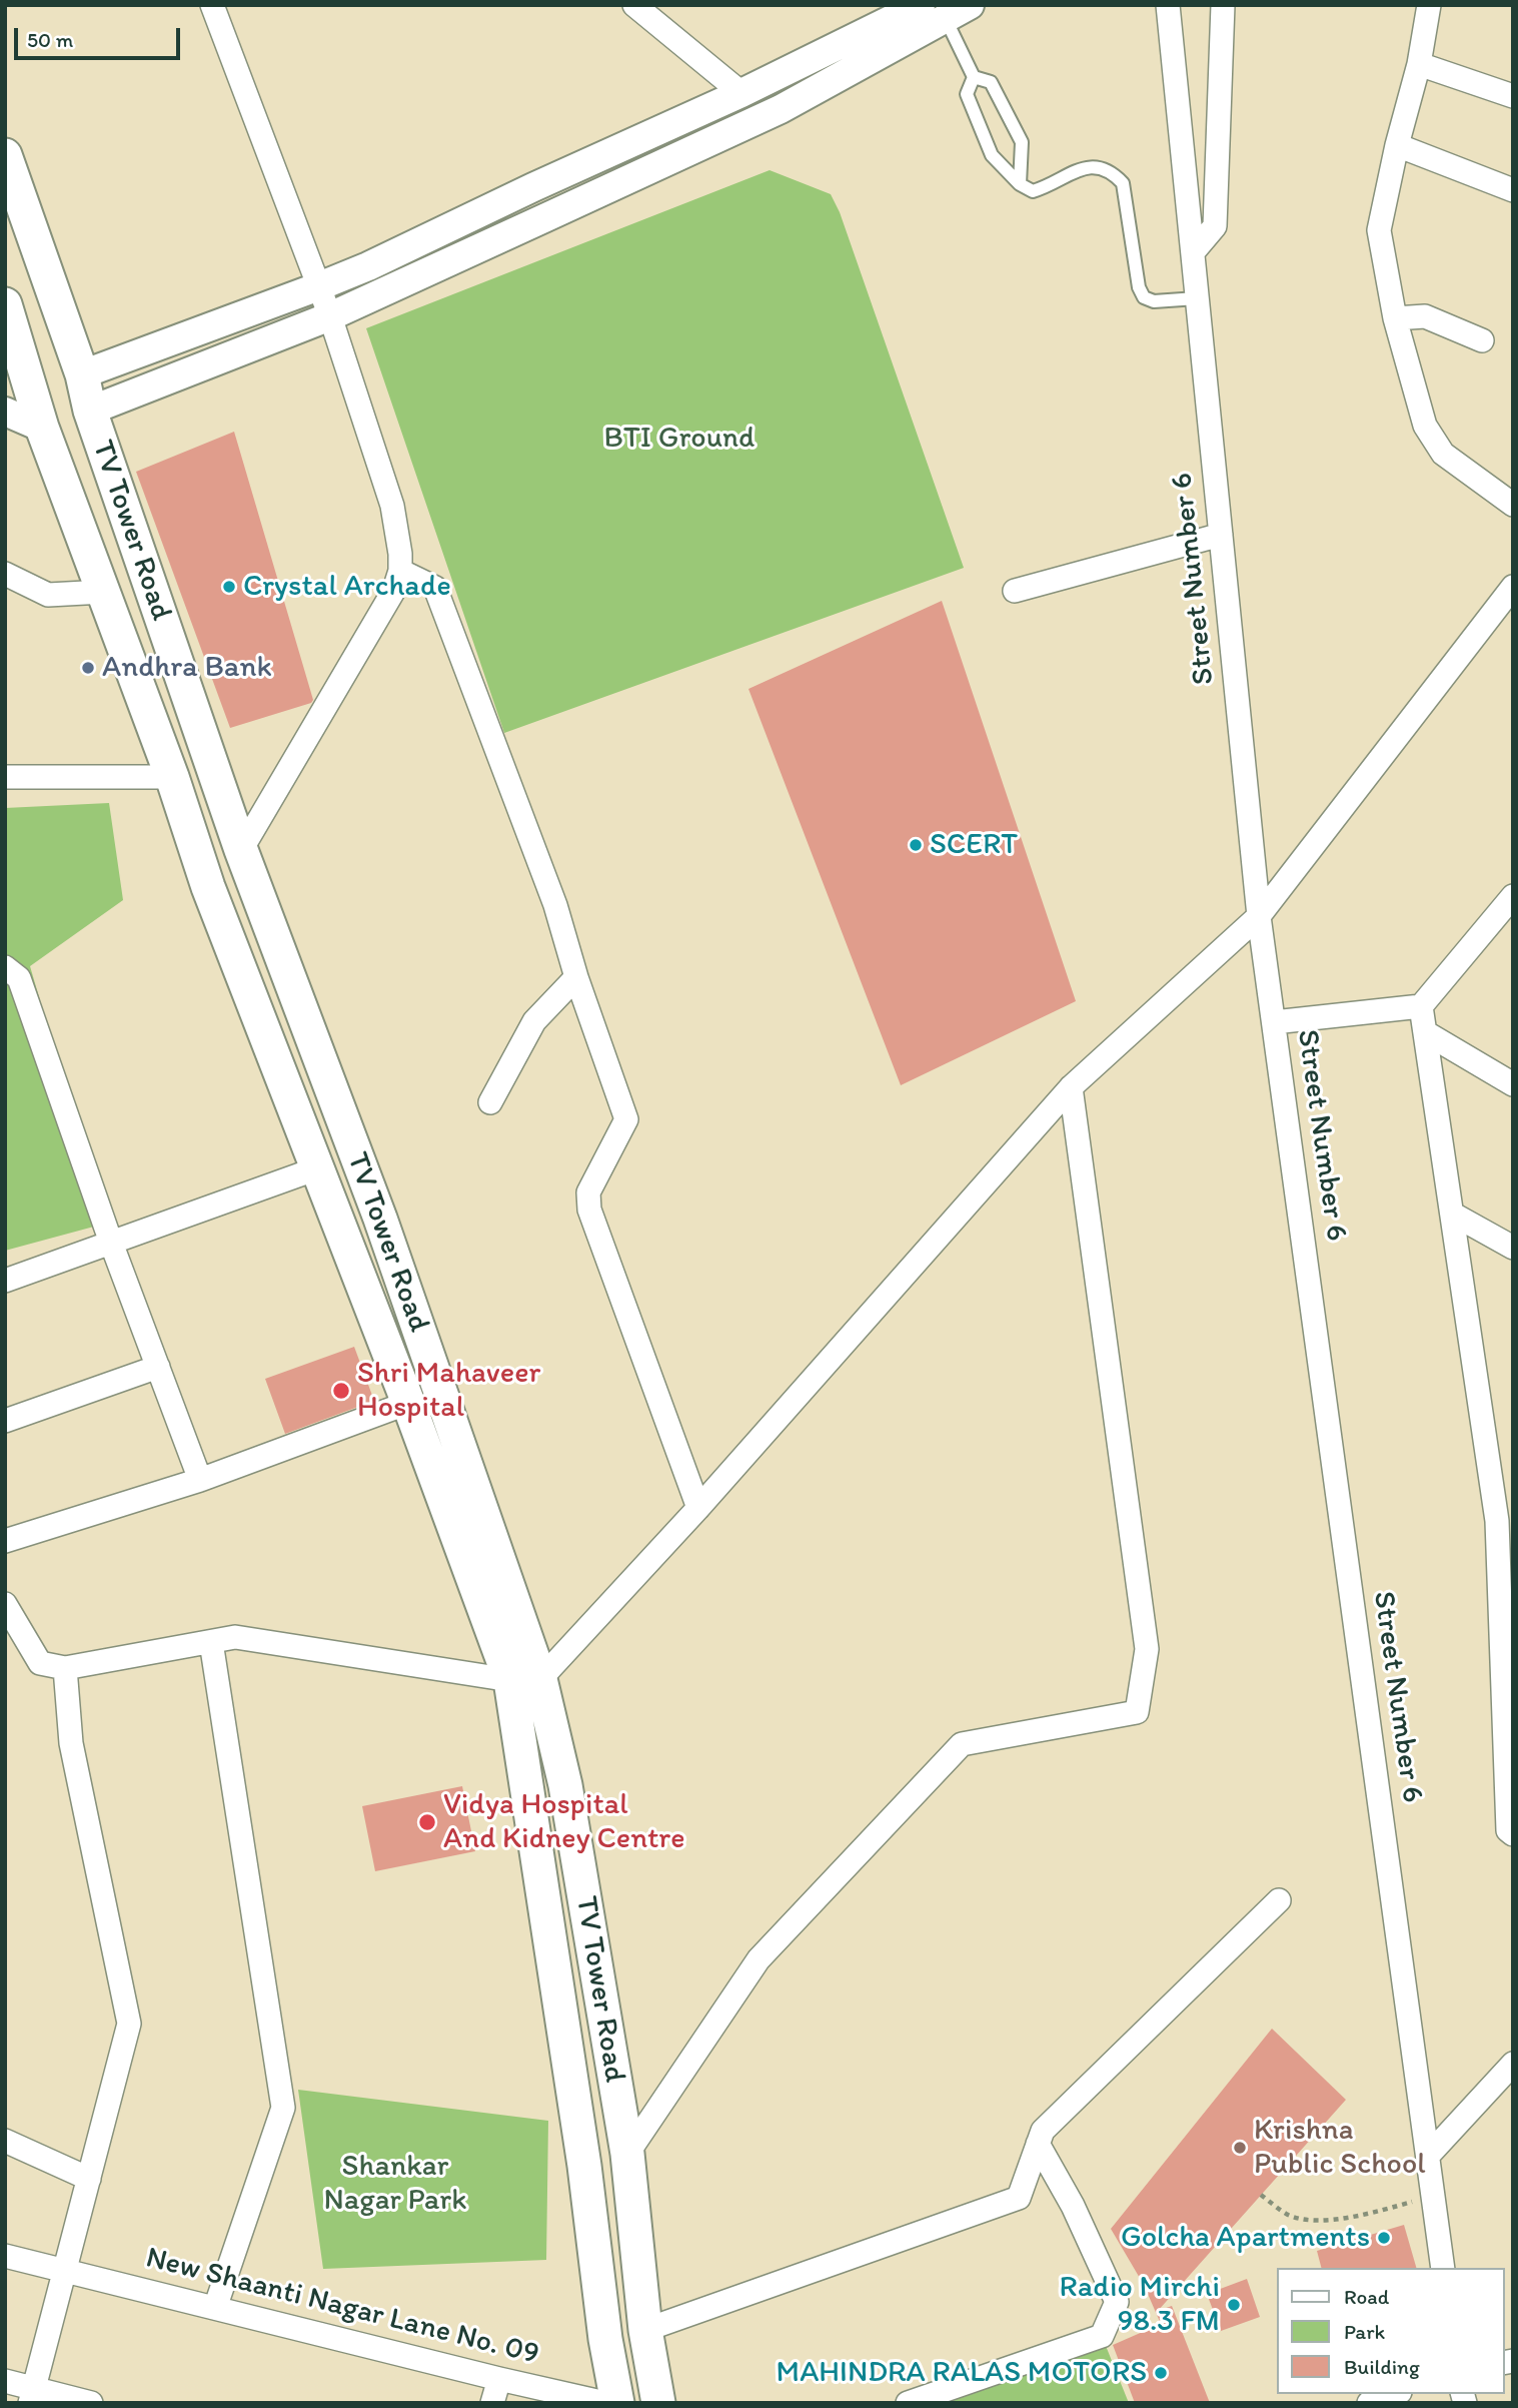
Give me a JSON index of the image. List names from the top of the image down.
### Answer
{
  "streets": {
    "main road": ["TV Tower Road"],
    "street": ["Street Number 6", "New Shaanti Nagar Lane No. 09"]
  },
  "parks": ["BTI Ground", "Shankar Nagar Park"],
  "places": [
    "Crystal Archade",
    "Andhra Bank",
    "SCERT",
    "Shri Mahaveer Hospital",
    "Vidya Hospital And Kidney Centre",
    "Krishna Public School",
    "Golcha Apartments",
    "Radio Mirchi 98.3 FM",
    "MAHINDRA RALAS MOTORS"
  ],
  "legend": ["Road", "Park", "Building"],
  "scale_bar": "50 m"
}
